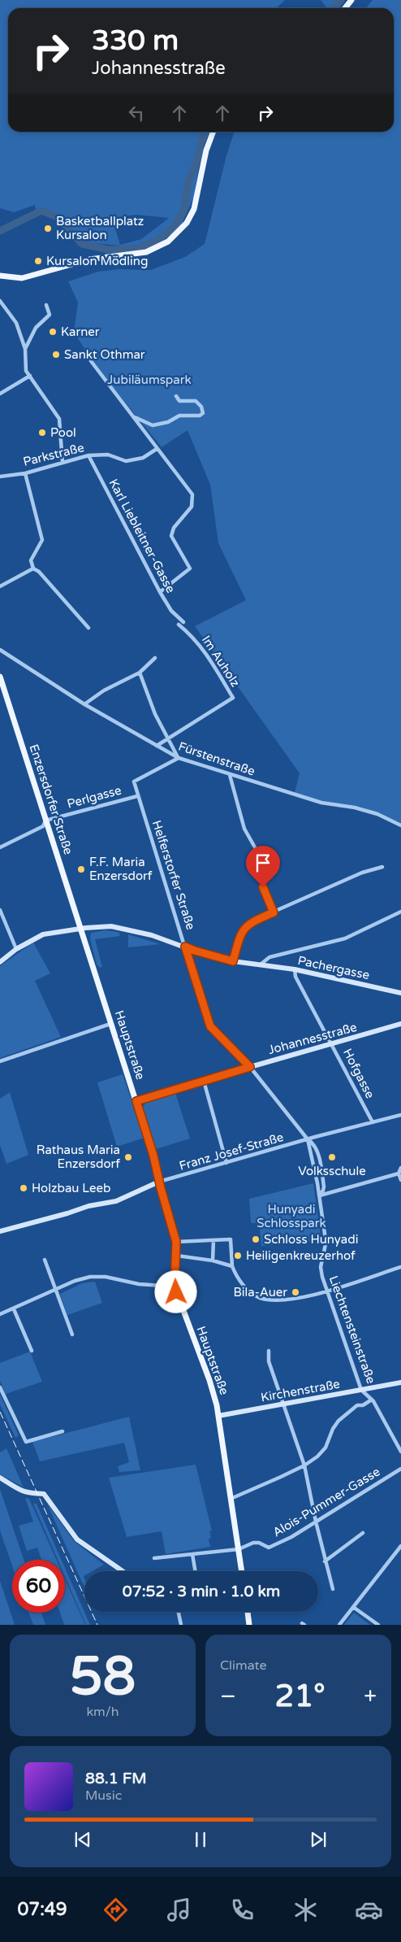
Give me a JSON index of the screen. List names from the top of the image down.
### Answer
{
  "streets": {
    "main road": ["Enzersdorfer Straße", "Hauptstraße"],
    "street": [
      "Parkstraße",
      "Karl Liebleitner-Gasse",
      "Im Auholz",
      "Fürstenstraße",
      "Perlgasse",
      "Helferstorfer Straße",
      "Pachergasse",
      "Johannesstraße",
      "Hofgasse",
      "Franz Josef-Straße",
      "Liechtensteinstraße",
      "Kirchenstraße",
      "Alois-Pummer-Gasse"
    ]
  },
  "crossings": [
    ["Parkstraße", "Karl Liebleitner-Gasse"],
    ["Im Auholz", "Fürstenstraße"],
    ["Fürstenstraße", "Perlgasse"],
    ["Perlgasse", "Enzersdorfer Straße"],
    ["Perlgasse", "Helferstorfer Straße"],
    ["Enzersdorfer Straße", "Pachergasse"],
    ["Enzersdorfer Straße", "Hauptstraße"],
    ["Helferstorfer Straße", "Pachergasse"],
    ["Helferstorfer Straße", "Johannesstraße"],
    ["Helferstorfer Straße", "Franz Josef-Straße"],
    ["Helferstorfer Straße", "Liechtensteinstraße"],
    ["Pachergasse", "Hauptstraße"],
    ["Pachergasse", "Hofgasse"],
    ["Johannesstraße", "Hauptstraße"],
    ["Johannesstraße", "Hofgasse"],
    ["Hauptstraße", "Franz Josef-Straße"],
    ["Hauptstraße", "Kirchenstraße"],
    ["Hauptstraße", "Alois-Pummer-Gasse"],
    ["Hofgasse", "Franz Josef-Straße"],
    ["Liechtensteinstraße", "Kirchenstraße"]
  ],
  "parks": ["Jubiläumspark", "Hunyadi Schlosspark"],
  "places": [
    "Basketballplatz Kursalon",
    "Kursalon Mödling",
    "Karner",
    "Sankt Othmar",
    "Pool",
    "F.F. Maria Enzersdorf",
    "Rathaus Maria Enzersdorf",
    "Volksschule",
    "Holzbau Leeb",
    "Schloss Hunyadi",
    "Heiligenkreuzerhof",
    "Bila-Auer"
  ],
  "page": {
    "turn": ["330 m", "Johannesstraße"],
    "limit": "60",
    "trip": "07:52 · 3 min · 1.0 km",
    "tile": [
      ["58", "km/h"],
      "Climate"
    ],
    "heat": ["−", "21°", "+"],
    "song": ["88.1 FM", "Music"],
    "tabs": "07:49"
  }
}
